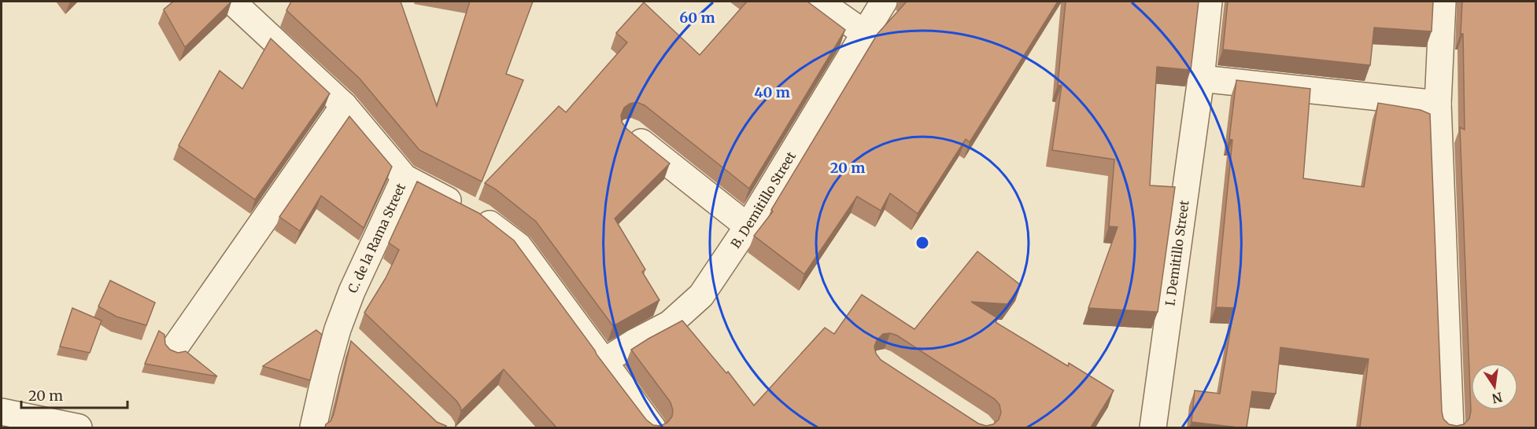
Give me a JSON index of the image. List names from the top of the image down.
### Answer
{
  "streets": {
    "street": ["B. Demitillo Street", "C. de la Rama Street", "I. Demitillo Street"]
  },
  "scale_bar": "20 m",
  "north": "bottom",
  "rings": ["60 m", "40 m", "20 m"]
}
